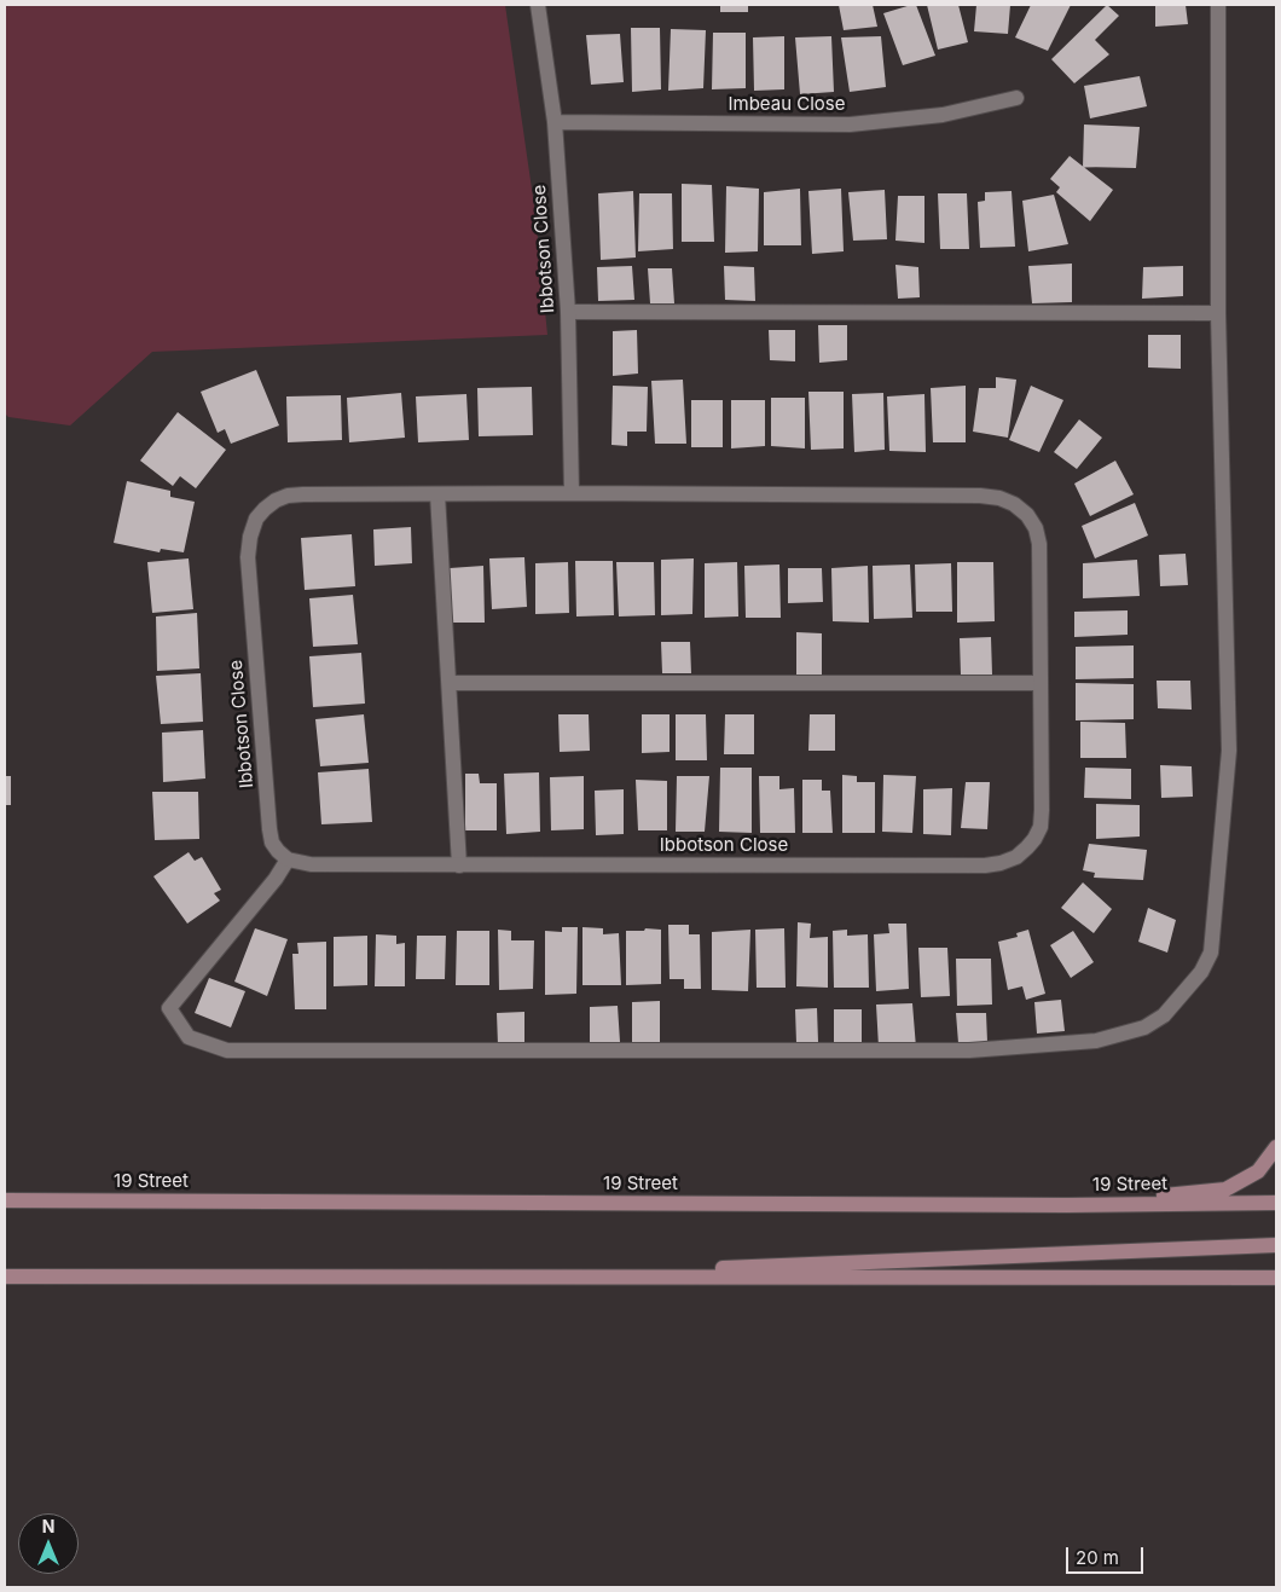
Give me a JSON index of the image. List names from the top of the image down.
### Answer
{
  "streets": {
    "main road": ["19 Street"],
    "street": ["Imbeau Close", "Ibbotson Close"]
  },
  "crossings": [
    ["Imbeau Close", "Ibbotson Close"]
  ],
  "scale_bar": "20 m",
  "north": "top"
}
